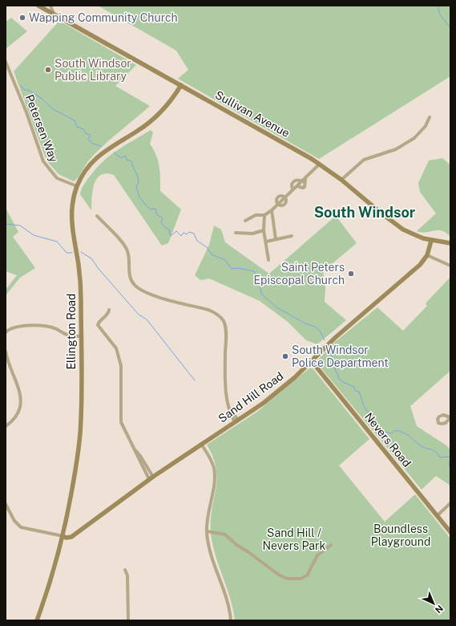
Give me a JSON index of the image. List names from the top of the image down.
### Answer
{
  "streets": {
    "main road": [
      "Sullivan Avenue",
      "Ellington Road",
      "Sand Hill Road",
      "Nevers Road"
    ],
    "street": ["Petersen Way"]
  },
  "crossings": [
    ["Sullivan Avenue", "Ellington Road"],
    ["Sullivan Avenue", "Sand Hill Road"],
    ["Petersen Way", "Ellington Road"],
    ["Ellington Road", "Sand Hill Road"],
    ["Sand Hill Road", "Nevers Road"]
  ],
  "districts": ["South Windsor"],
  "parks": ["Boundless Playground", "Sand Hill / Nevers Park"],
  "places": [
    "Wapping Community Church",
    "South Windsor Public Library",
    "Saint Peters Episcopal Church",
    "South Windsor Police Department"
  ],
  "north": "bottom right"
}
